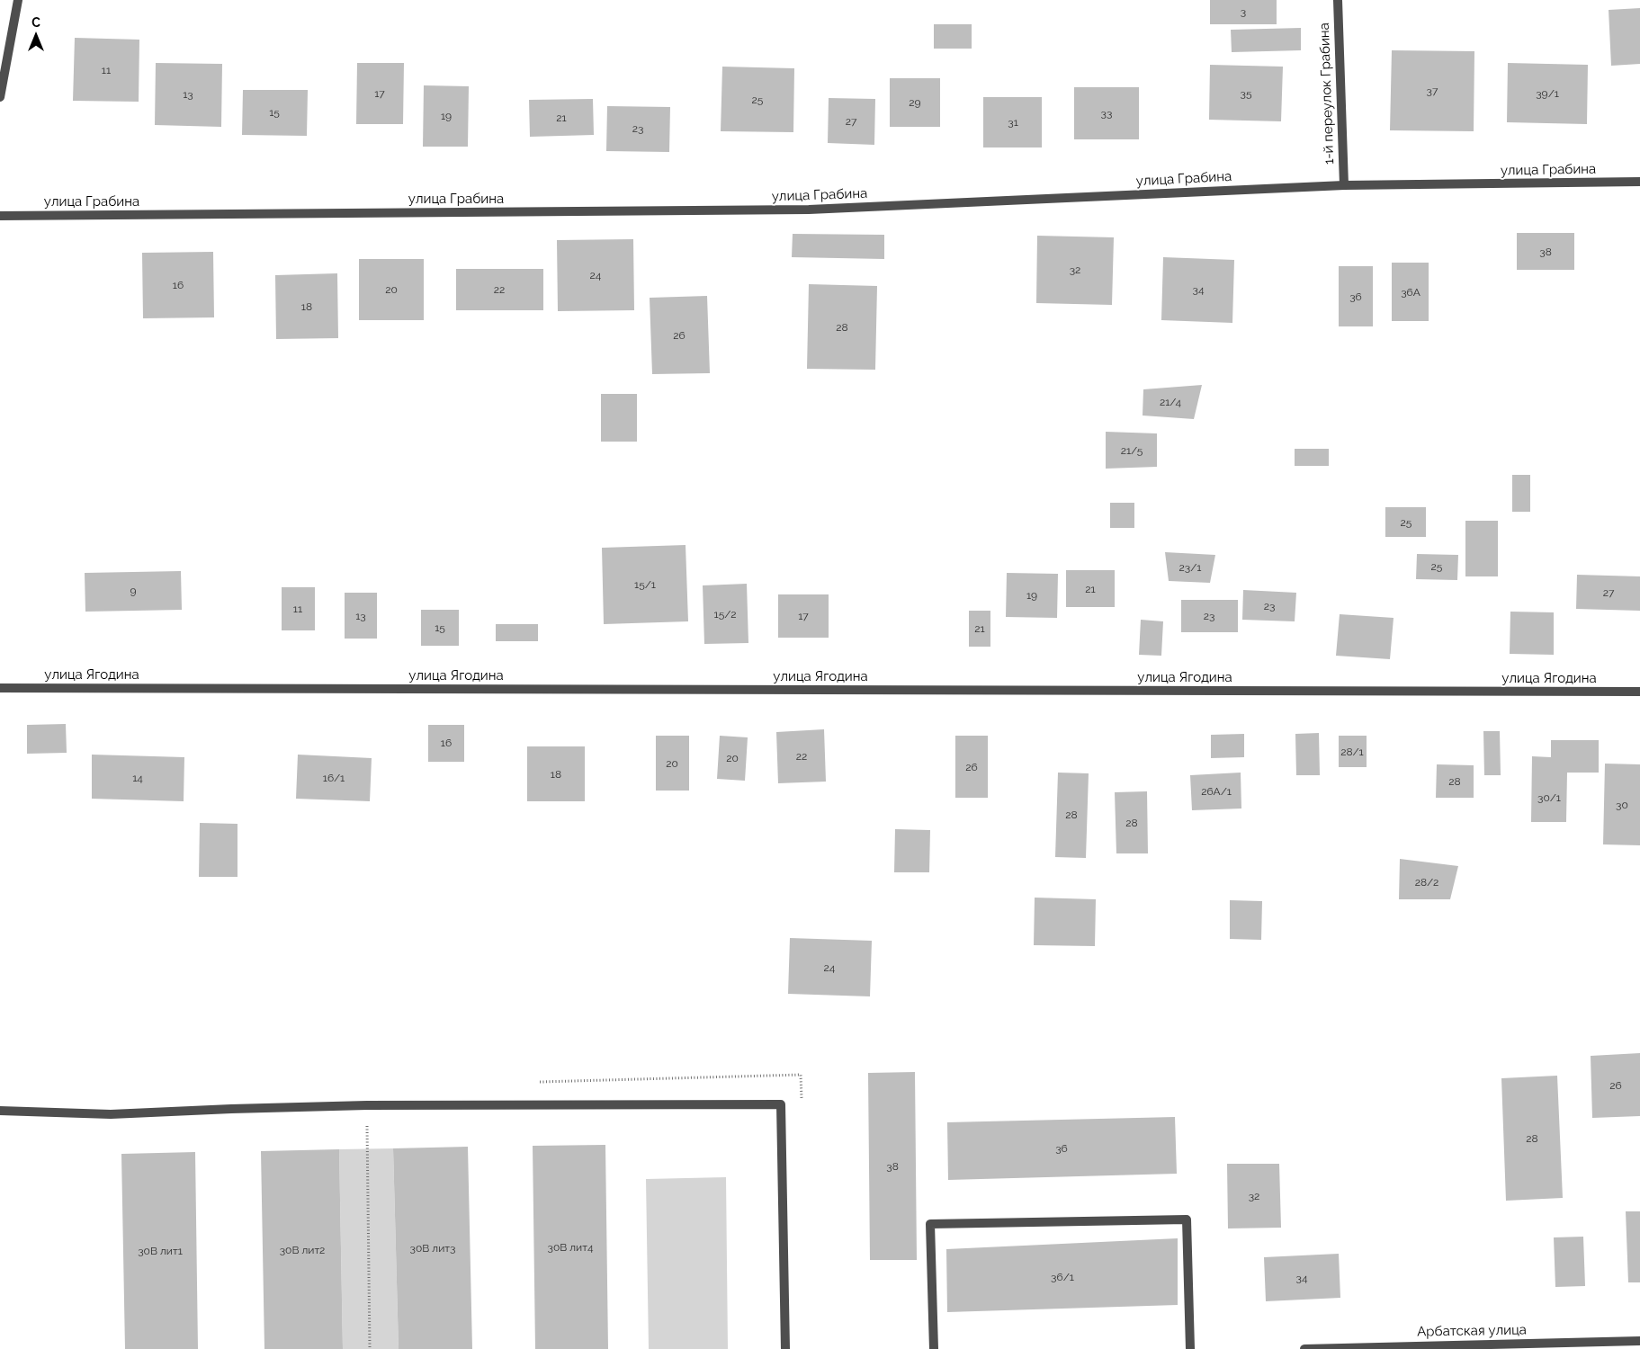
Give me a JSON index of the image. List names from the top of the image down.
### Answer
{
  "streets": {
    "street": [
      "1-й переулок Грабина",
      "улица Грабина",
      "улица Ягодина",
      "Арбатская улица"
    ]
  },
  "crossings": [
    ["1-й переулок Грабина", "улица Грабина"]
  ],
  "house_numbers": [
    "3",
    "11",
    "37",
    "17",
    "35",
    "39/1",
    "13",
    "25",
    "29",
    "15",
    "33",
    "19",
    "21",
    "27",
    "31",
    "23",
    "38",
    "32",
    "24",
    "16",
    "20",
    "22",
    "34",
    "36А",
    "36",
    "18",
    "28",
    "26",
    "21/4",
    "21/5",
    "25",
    "25",
    "23/1",
    "15/1",
    "21",
    "9",
    "27",
    "19",
    "23",
    "11",
    "15/2",
    "13",
    "17",
    "23",
    "15",
    "21",
    "16",
    "28/1",
    "22",
    "20",
    "20",
    "26",
    "18",
    "14",
    "16/1",
    "28",
    "26А/1",
    "30/1",
    "30",
    "28",
    "28",
    "28/2",
    "24",
    "26",
    "28",
    "36",
    "38",
    "32",
    "30В лит4",
    "30В лит3",
    "30В лит2",
    "30В лит1",
    "36/1",
    "34"
  ],
  "north": "top"
}
